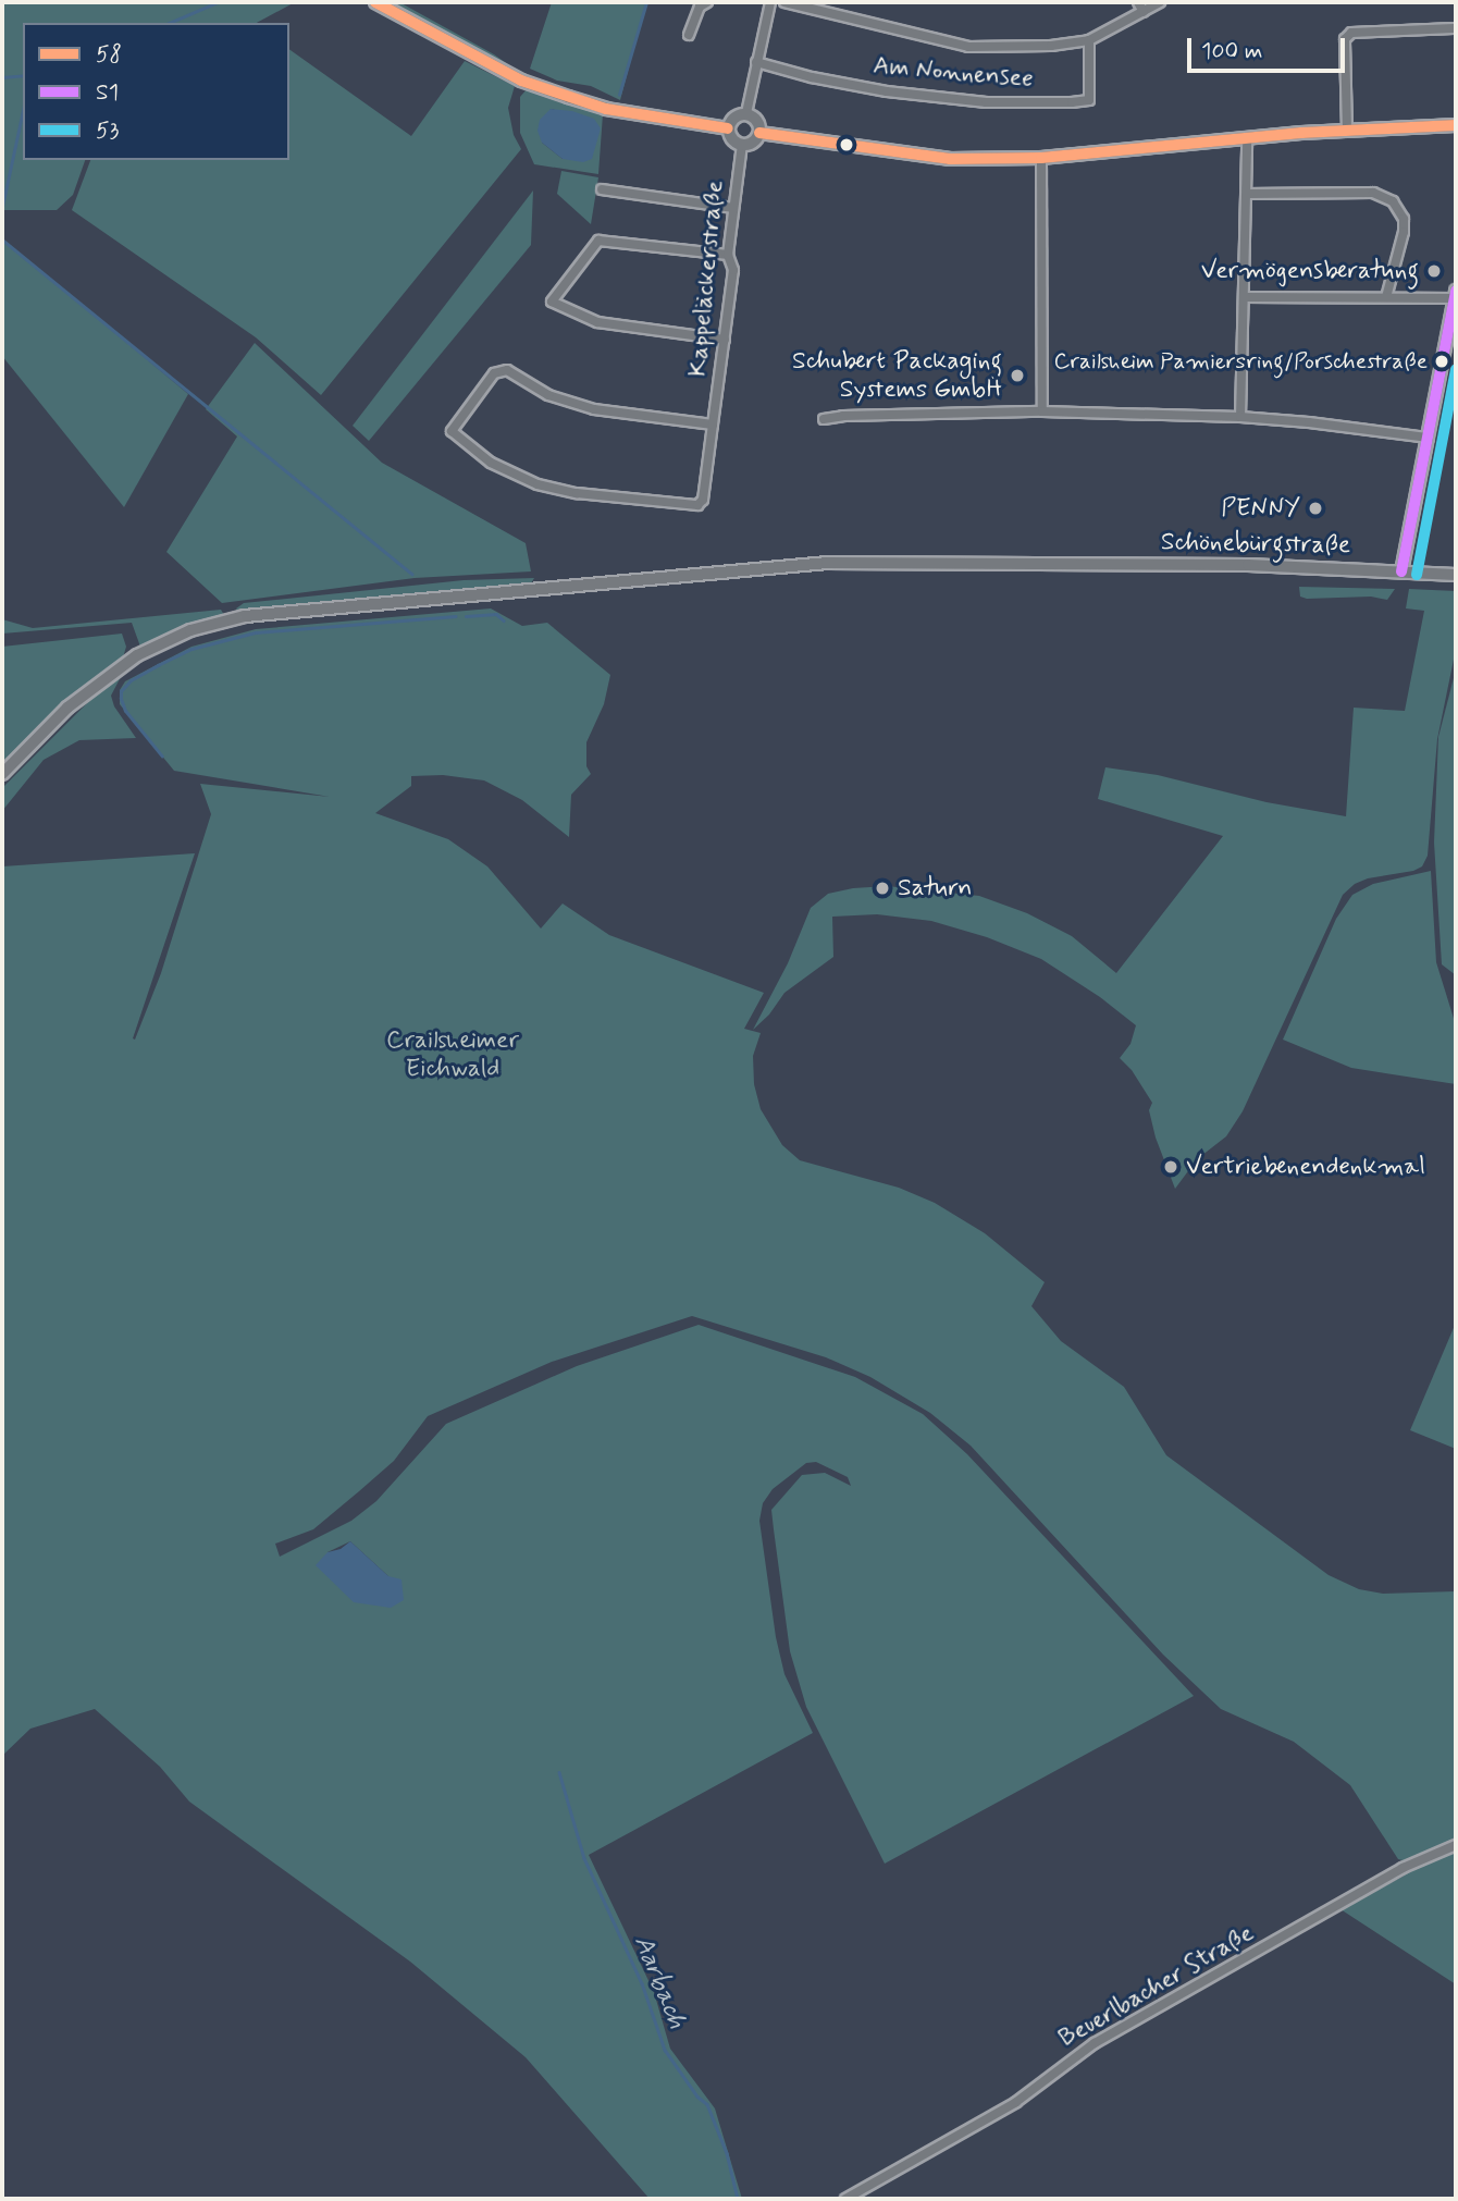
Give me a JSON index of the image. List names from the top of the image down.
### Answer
{
  "streets": {
    "main road": ["Schönebürgstraße"],
    "street": ["Am Nonnensee", "Kappeläckerstraße", "Beuerlbacher Straße"]
  },
  "water": ["Aarbach"],
  "parks": ["Crailsheimer Eichwald"],
  "places": [
    "Vermögensberatung",
    "Crailsheim Pamiersring/Porschestraße",
    "Schubert Packaging Systems GmbH",
    "PENNY",
    "Saturn",
    "Vertriebenendenkmal"
  ],
  "lines": ["transit line 58", "transit line S1", "transit line 53"],
  "legend": ["58", "S1", "53"],
  "scale_bar": "100 m"
}
